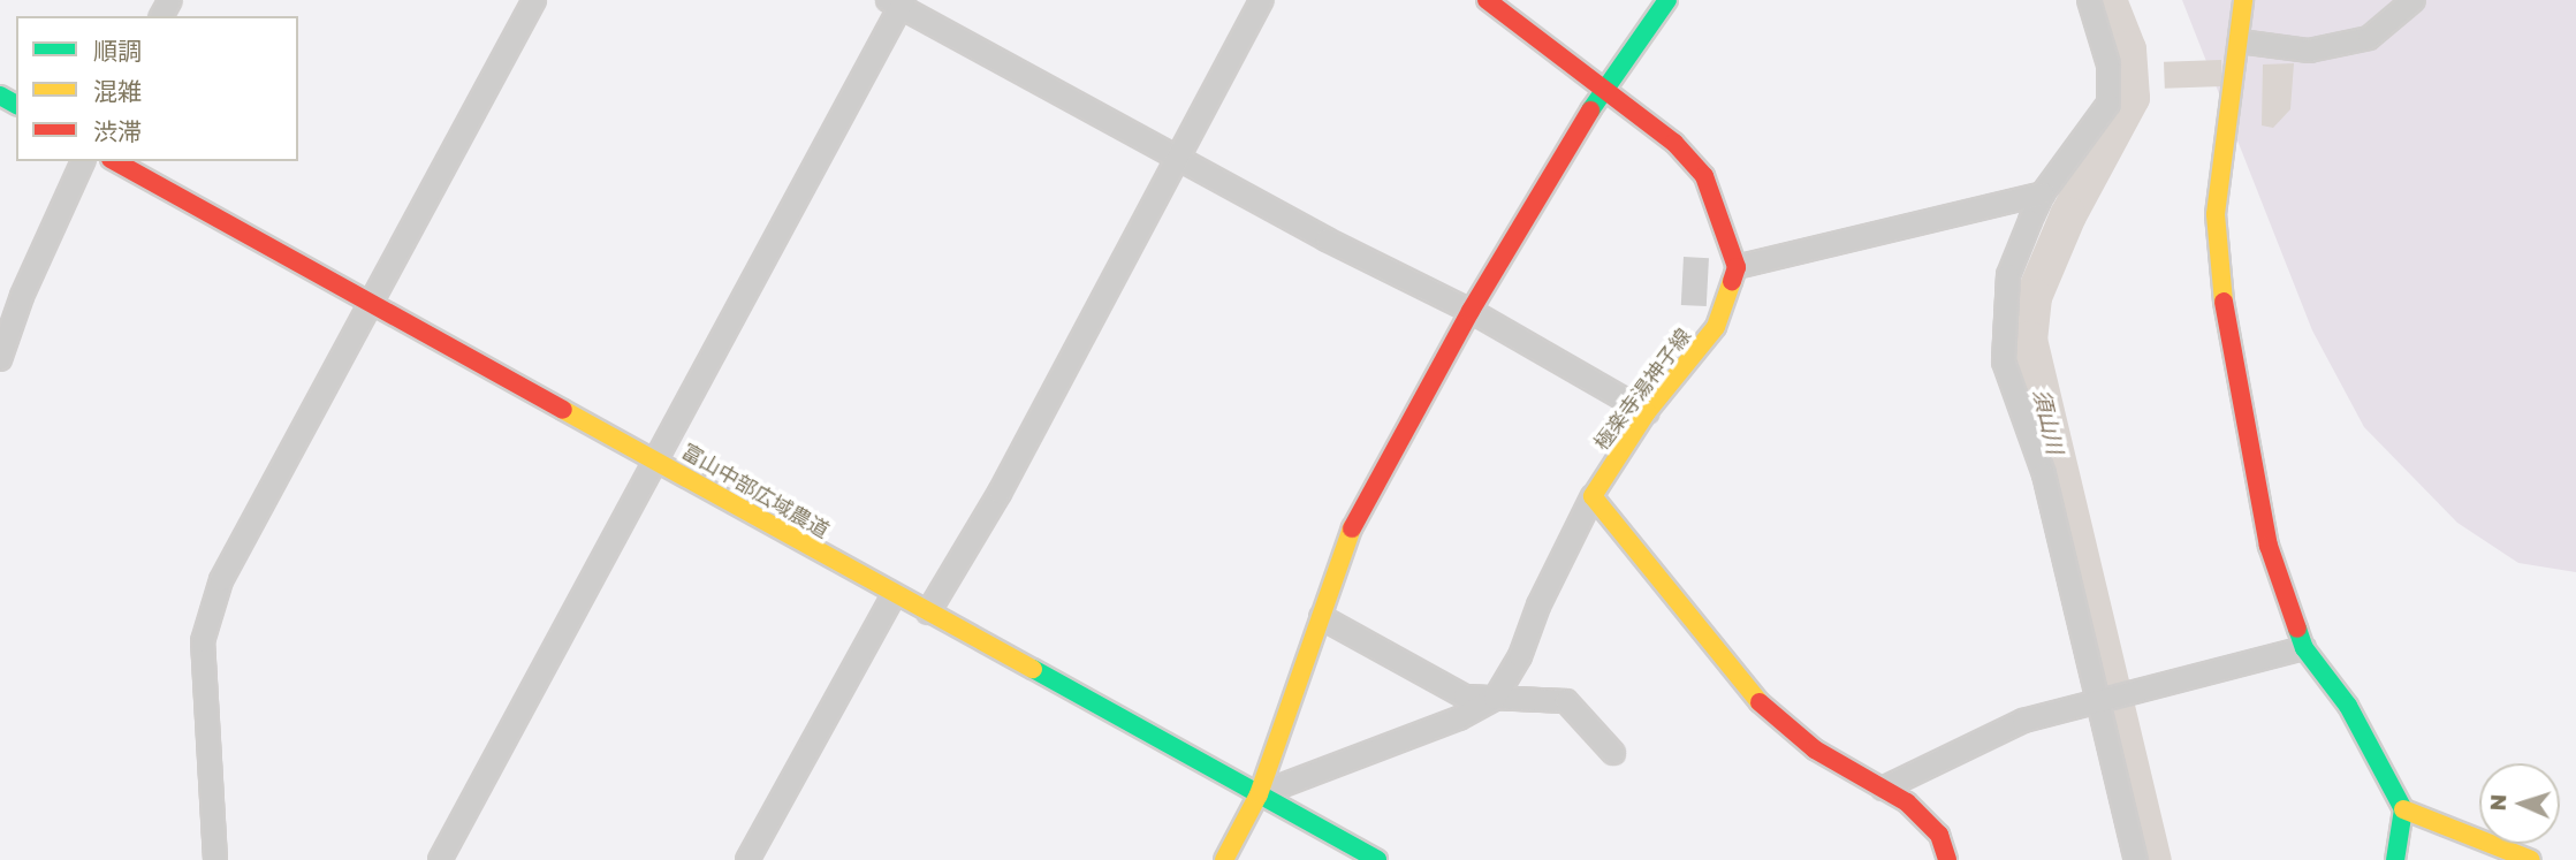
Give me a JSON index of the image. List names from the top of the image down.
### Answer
{
  "streets": {
    "street": ["極楽寺湯神子線", "富山中部広域農道"]
  },
  "water": ["須山川"],
  "legend": ["順調", "混雑", "渋滞"],
  "north": "left"
}
